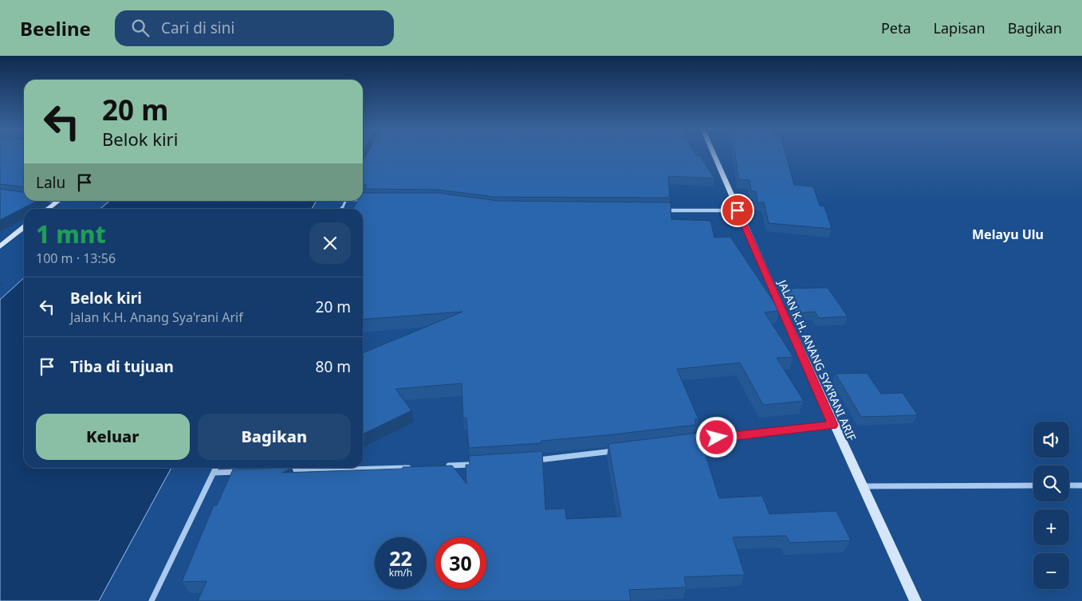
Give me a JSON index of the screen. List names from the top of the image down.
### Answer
{
  "streets": {
    "street": ["JALAN K.H. ANANG SYA'RANI ARIF"]
  },
  "districts": ["Melayu Ulu"],
  "page": {
    "header": "Beeline",
    "search": "Cari di sini",
    "nav": ["Peta", "Lapisan", "Bagikan"],
    "turn": ["20 m", "Belok kiri"],
    "then": "Lalu",
    "heading": ["1 mnt", "100 m · 13:56"],
    "list": [
      {
        "name": "Belok kiri",
        "note": "Jalan K.H. Anang Sya'rani Arif",
        "value": "20 m"
      },
      {
        "name": "Tiba di tujuan",
        "value": "80 m"
      }
    ],
    "buttons": ["Keluar", "Bagikan"],
    "map_buttons": ["+", "−"],
    "speed": "22 km/h",
    "limit": "30"
  }
}
